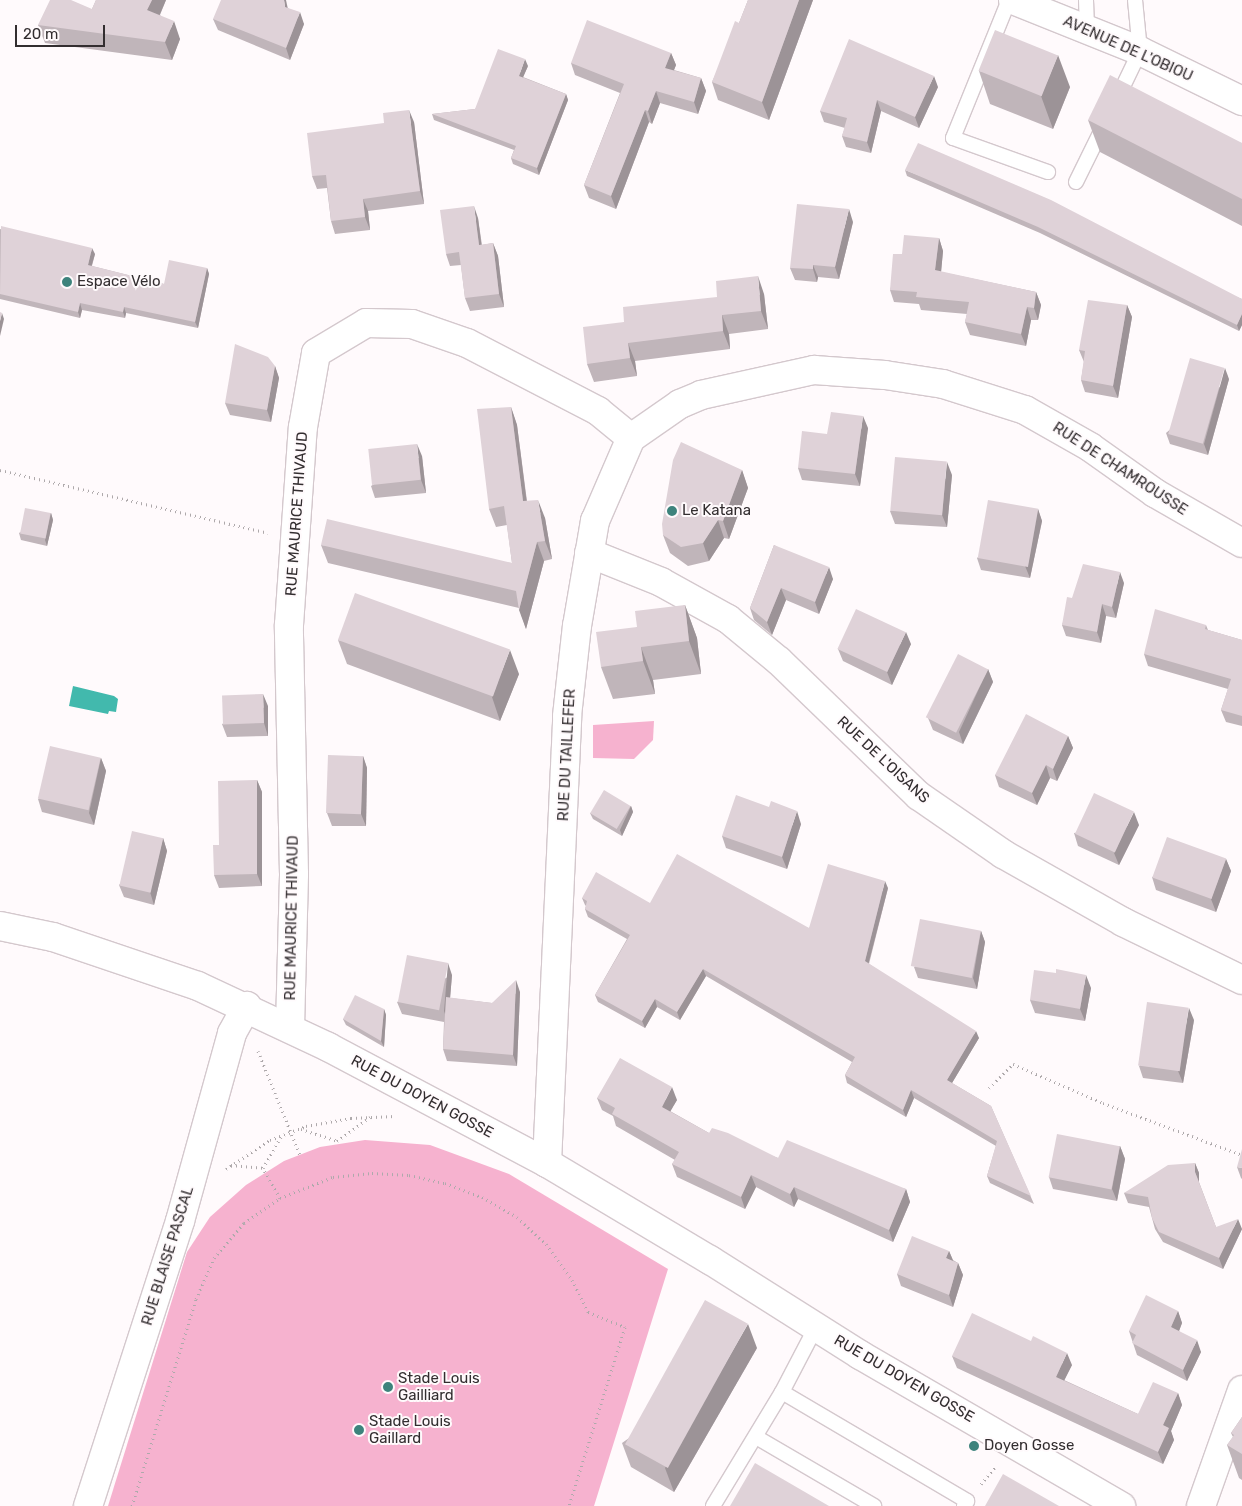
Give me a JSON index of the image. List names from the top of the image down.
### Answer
{
  "streets": {
    "street": [
      "AVENUE DE L'OBIOU",
      "RUE DE CHAMROUSSE",
      "RUE MAURICE THIVAUD",
      "RUE DU TAILLEFER",
      "RUE DE L'OISANS",
      "RUE DU DOYEN GOSSE",
      "RUE BLAISE PASCAL"
    ]
  },
  "crossings": [
    ["RUE DE CHAMROUSSE", "RUE MAURICE THIVAUD"],
    ["RUE DE CHAMROUSSE", "RUE DU TAILLEFER"],
    ["RUE MAURICE THIVAUD", "RUE DU TAILLEFER"],
    ["RUE MAURICE THIVAUD", "RUE DU DOYEN GOSSE"],
    ["RUE DU TAILLEFER", "RUE DE L'OISANS"],
    ["RUE DU TAILLEFER", "RUE DU DOYEN GOSSE"],
    ["RUE DU DOYEN GOSSE", "RUE BLAISE PASCAL"]
  ],
  "places": [
    "Espace Vélo",
    "Le Katana",
    "Stade Louis Gailliard",
    "Stade Louis Gaillard",
    "Doyen Gosse"
  ],
  "scale_bar": "20 m"
}
